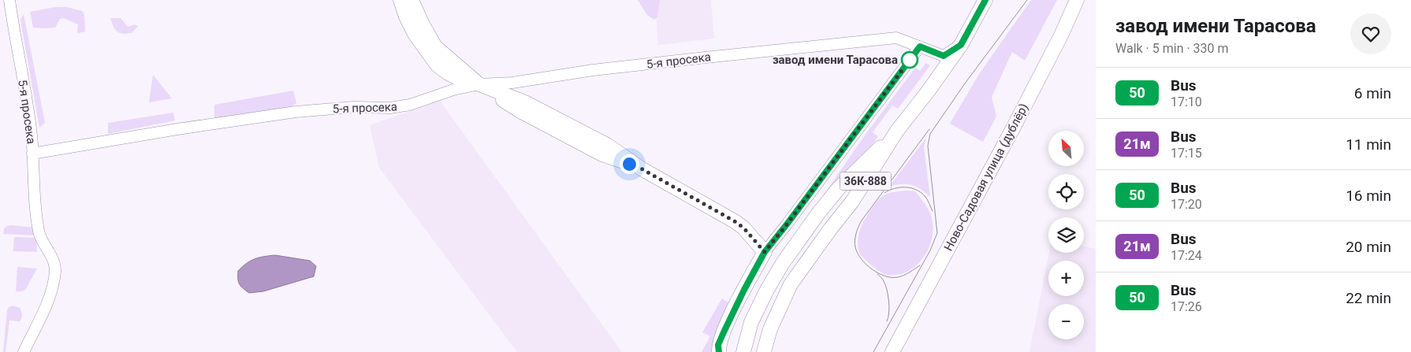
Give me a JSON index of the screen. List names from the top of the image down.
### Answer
{
  "streets": {
    "main road": ["Ново-Садовая улица (дублёр)", "36К-888"],
    "street": ["5-я просека"]
  },
  "crossings": [
    ["5-я просека", "36К-888"]
  ],
  "places": ["завод имени Тарасова"],
  "lines": ["bus line 50"],
  "north": "top left",
  "page": {
    "heading": ["завод имени Тарасова", "Walk · 5 min · 330 m"],
    "list": [
      {
        "mark": "50",
        "name": "Bus",
        "note": "17:10",
        "value": "6 min"
      },
      {
        "mark": "21м",
        "name": "Bus",
        "note": "17:15",
        "value": "11 min"
      },
      {
        "mark": "50",
        "name": "Bus",
        "note": "17:20",
        "value": "16 min"
      },
      {
        "mark": "21м",
        "name": "Bus",
        "note": "17:24",
        "value": "20 min"
      },
      {
        "mark": "50",
        "name": "Bus",
        "note": "17:26",
        "value": "22 min"
      }
    ],
    "map_buttons": ["+", "−"]
  }
}
